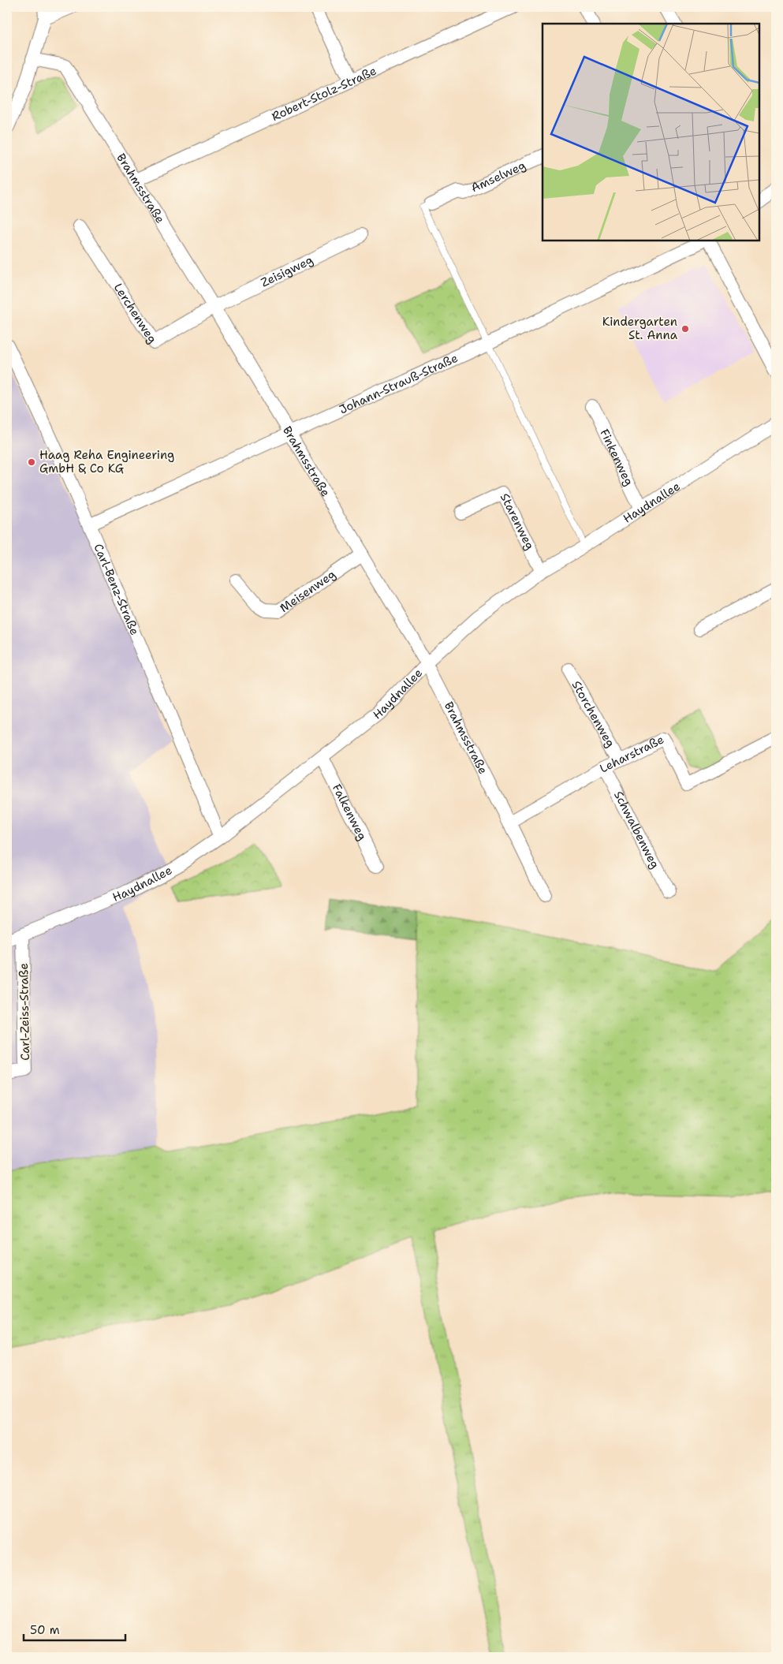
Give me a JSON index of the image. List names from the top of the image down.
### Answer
{
  "streets": {
    "street": [
      "Robert-Stolz-Straße",
      "Amselweg",
      "Brahmsstraße",
      "Zeisigweg",
      "Lerchenweg",
      "Johann-Strauß-Straße",
      "Finkenweg",
      "Haydnallee",
      "Starenweg",
      "Carl-Benz-Straße",
      "Meisenweg",
      "Storchenweg",
      "Leharstraße",
      "Falkenweg",
      "Schwalbenweg",
      "Carl-Zeiss-Straße"
    ]
  },
  "crossings": [
    ["Robert-Stolz-Straße", "Brahmsstraße"],
    ["Brahmsstraße", "Zeisigweg"],
    ["Brahmsstraße", "Lerchenweg"],
    ["Brahmsstraße", "Johann-Strauß-Straße"],
    ["Brahmsstraße", "Haydnallee"],
    ["Brahmsstraße", "Meisenweg"],
    ["Brahmsstraße", "Leharstraße"],
    ["Zeisigweg", "Lerchenweg"],
    ["Johann-Strauß-Straße", "Carl-Benz-Straße"],
    ["Finkenweg", "Haydnallee"],
    ["Haydnallee", "Starenweg"],
    ["Haydnallee", "Carl-Benz-Straße"],
    ["Haydnallee", "Falkenweg"],
    ["Haydnallee", "Carl-Zeiss-Straße"],
    ["Storchenweg", "Leharstraße"],
    ["Leharstraße", "Schwalbenweg"]
  ],
  "places": ["Kindergarten St. Anna", "Haag Reha Engineering GmbH & Co KG"],
  "scale_bar": "50 m"
}
